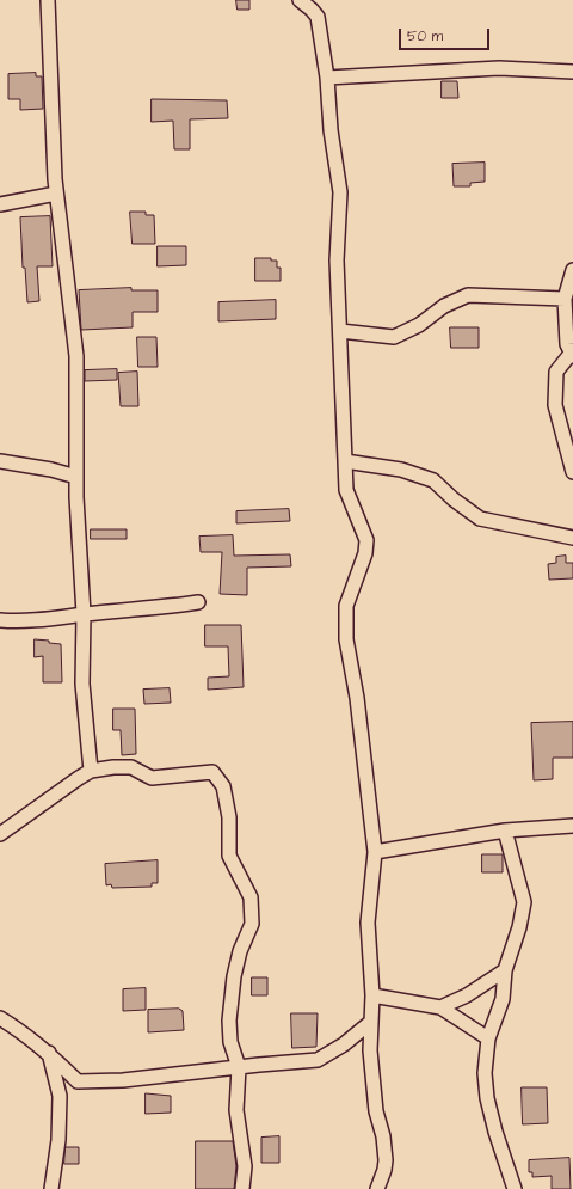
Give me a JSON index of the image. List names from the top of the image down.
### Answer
{
  "scale_bar": "50 m"
}
